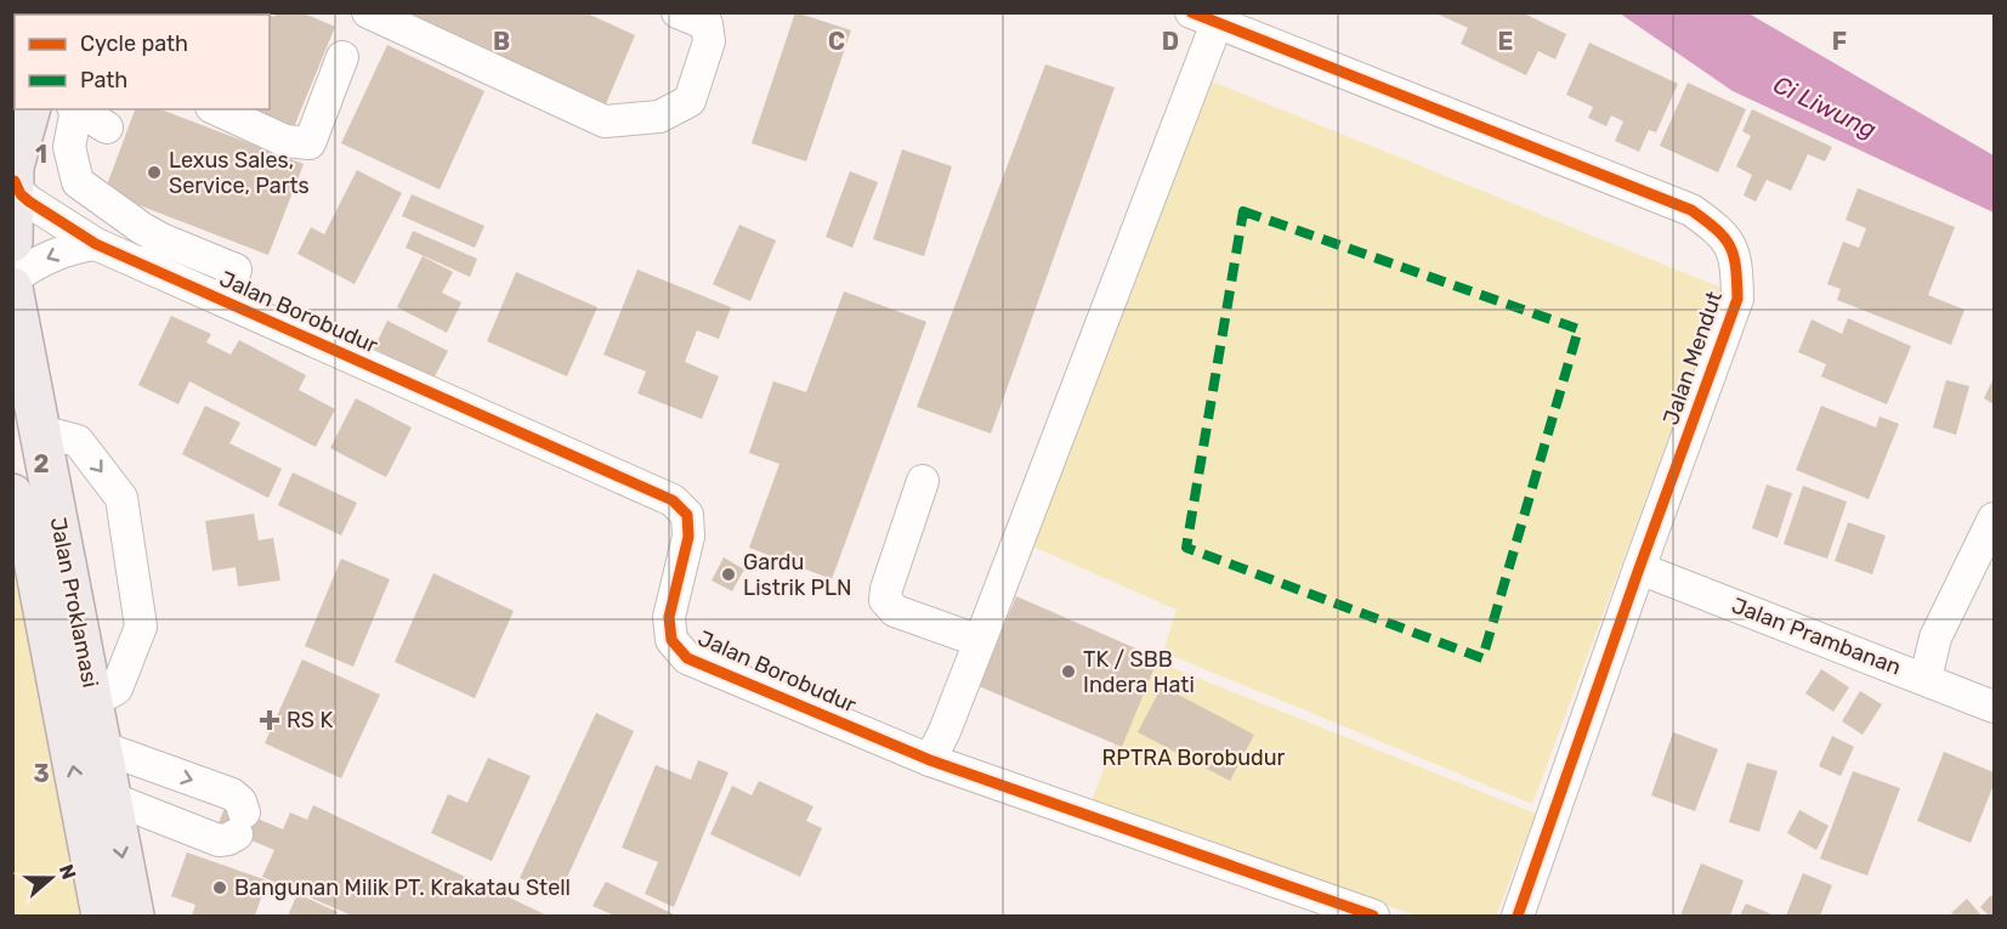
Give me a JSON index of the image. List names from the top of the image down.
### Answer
{
  "streets": {
    "main road": ["Jalan Proklamasi"],
    "street": ["Jalan Borobudur", "Jalan Mendut", "Jalan Prambanan"]
  },
  "crossings": [
    ["Jalan Mendut", "Jalan Prambanan"]
  ],
  "water": ["Ci Liwung"],
  "parks": ["RPTRA Borobudur"],
  "places": {
    "other": [
      "Lexus Sales, Service, Parts",
      "Gardu Listrik PLN",
      "TK / SBB Indera Hati",
      "Bangunan Milik PT. Krakatau Stell"
    ],
    "health": ["RS K"]
  },
  "legend": ["Cycle path", "Path"],
  "north": "right",
  "grid": {
    "columns": [
      "B",
      "C",
      "D",
      "E",
      "F"
    ],
    "rows": ["1", "2", "3"]
  }
}
